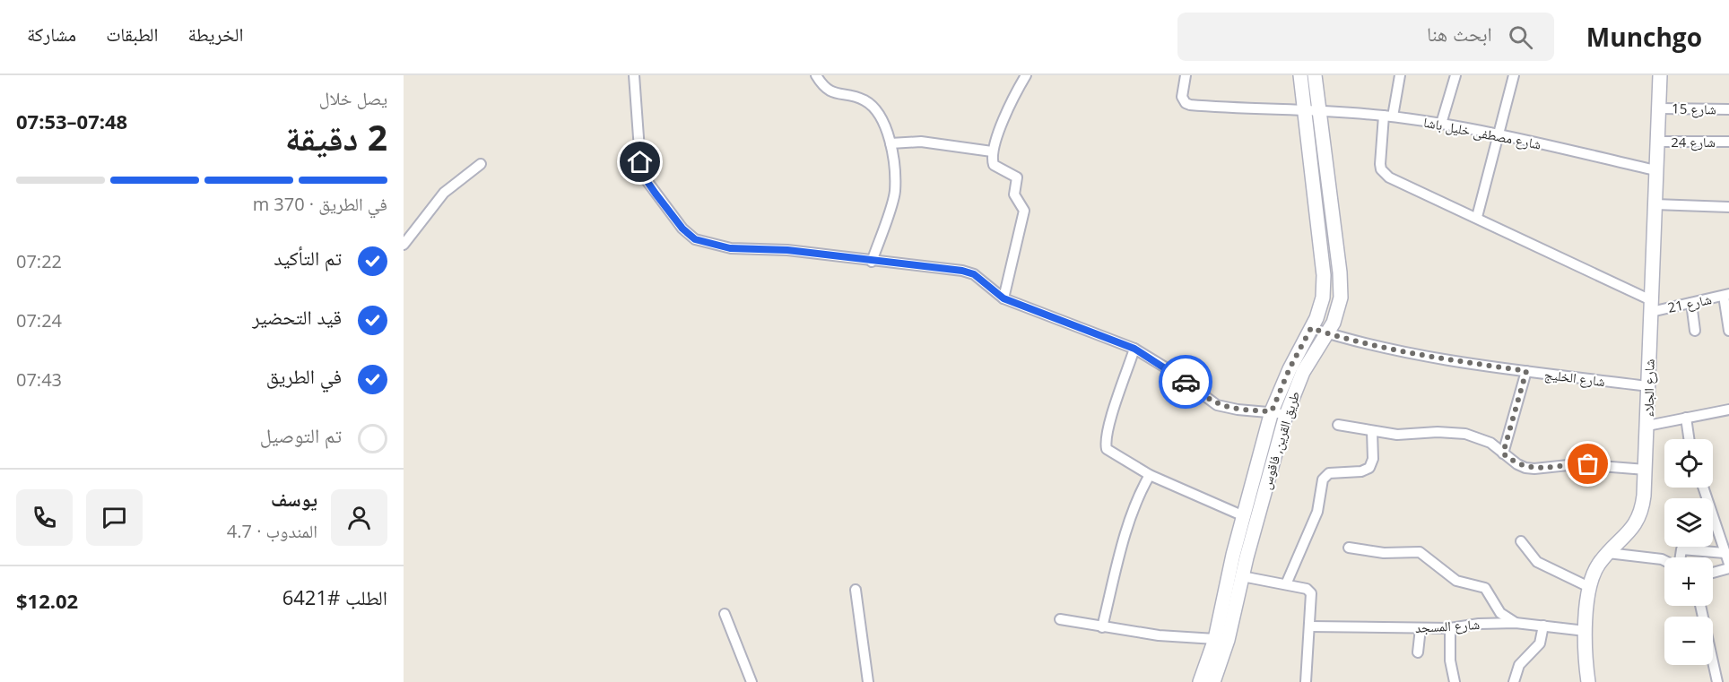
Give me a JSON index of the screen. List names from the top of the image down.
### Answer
{
  "streets": {
    "main road": ["شارع الجلاء", "طريق القرين, فاقوس"],
    "street": [
      "شارع 15",
      "شارع مصطفى خليل باشا",
      "شارع 24",
      "شارع 21",
      "شارع الخليج",
      "شارع المسجد"
    ]
  },
  "crossings": [
    ["شارع 15", "شارع الجلاء"],
    ["شارع مصطفى خليل باشا", "شارع الجلاء"],
    ["شارع مصطفى خليل باشا", "طريق القرين, فاقوس"],
    ["شارع 24", "شارع الجلاء"],
    ["شارع 21", "شارع الجلاء"],
    ["شارع الخليج", "شارع الجلاء"],
    ["شارع الخليج", "طريق القرين, فاقوس"],
    ["شارع الجلاء", "شارع المسجد"]
  ],
  "page": {
    "header": "Munchgo",
    "search": "ابحث هنا",
    "nav": ["الخريطة", "الطبقات", "مشاركة"],
    "heading": ["2 دقيقة", "يصل خلال", "07:48–07:53"],
    "panel": [
      "يوسف",
      "المندوب · 4.7",
      "الطلب #6421",
      "$12.02"
    ],
    "bar": "في الطريق · 370 m",
    "list": [
      ["تم التأكيد", "07:22"],
      ["قيد التحضير", "07:24"],
      ["في الطريق", "07:43"],
      "تم التوصيل"
    ],
    "map_buttons": ["+", "−"]
  }
}
